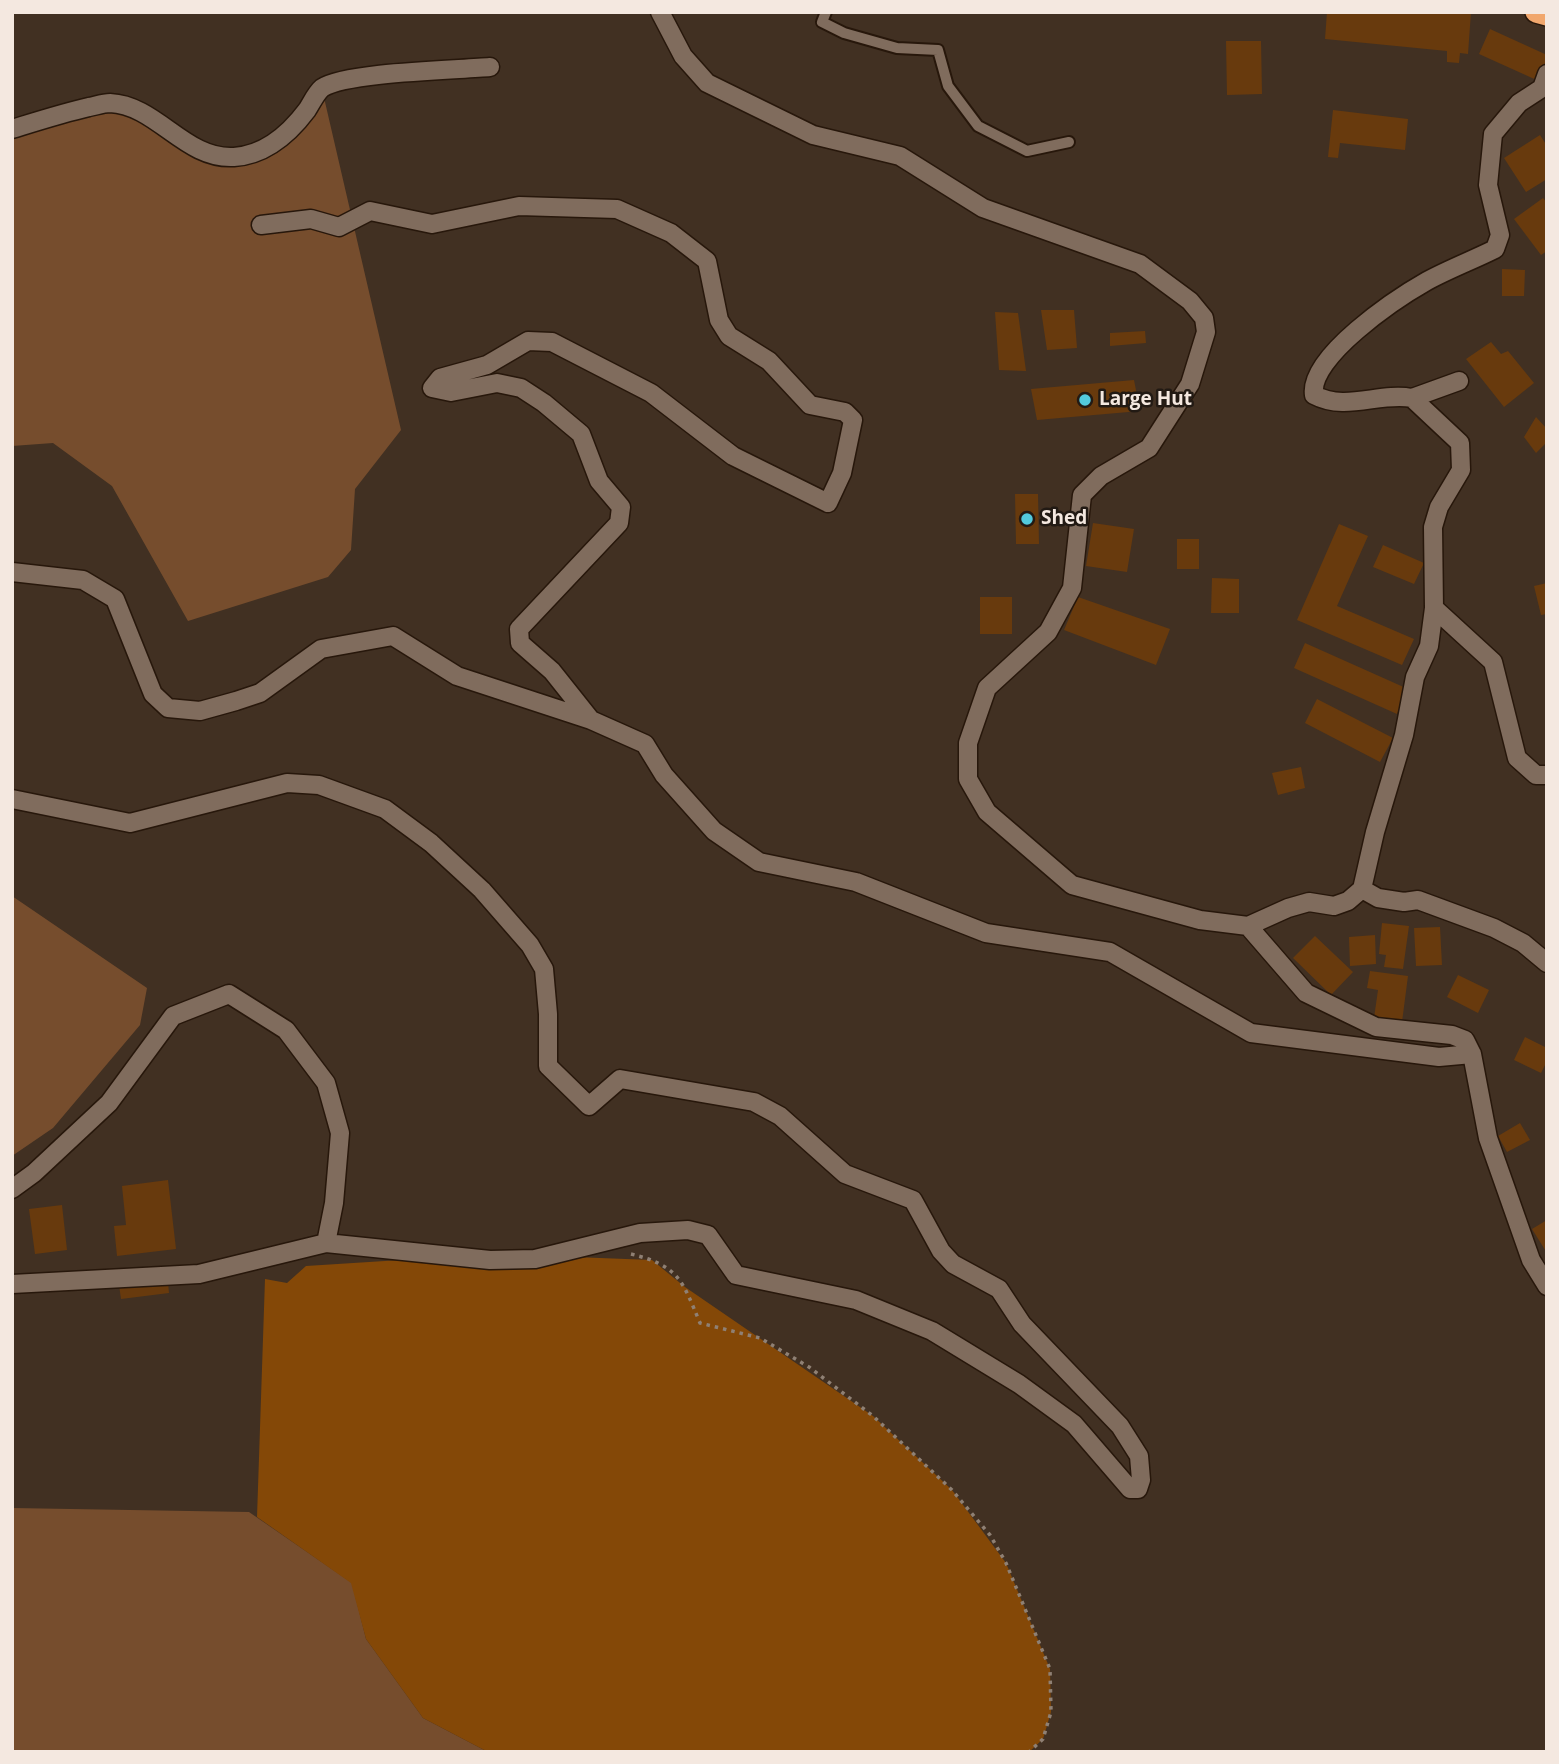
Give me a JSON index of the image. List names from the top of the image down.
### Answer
{
  "places": ["Large Hut", "Shed"]
}
